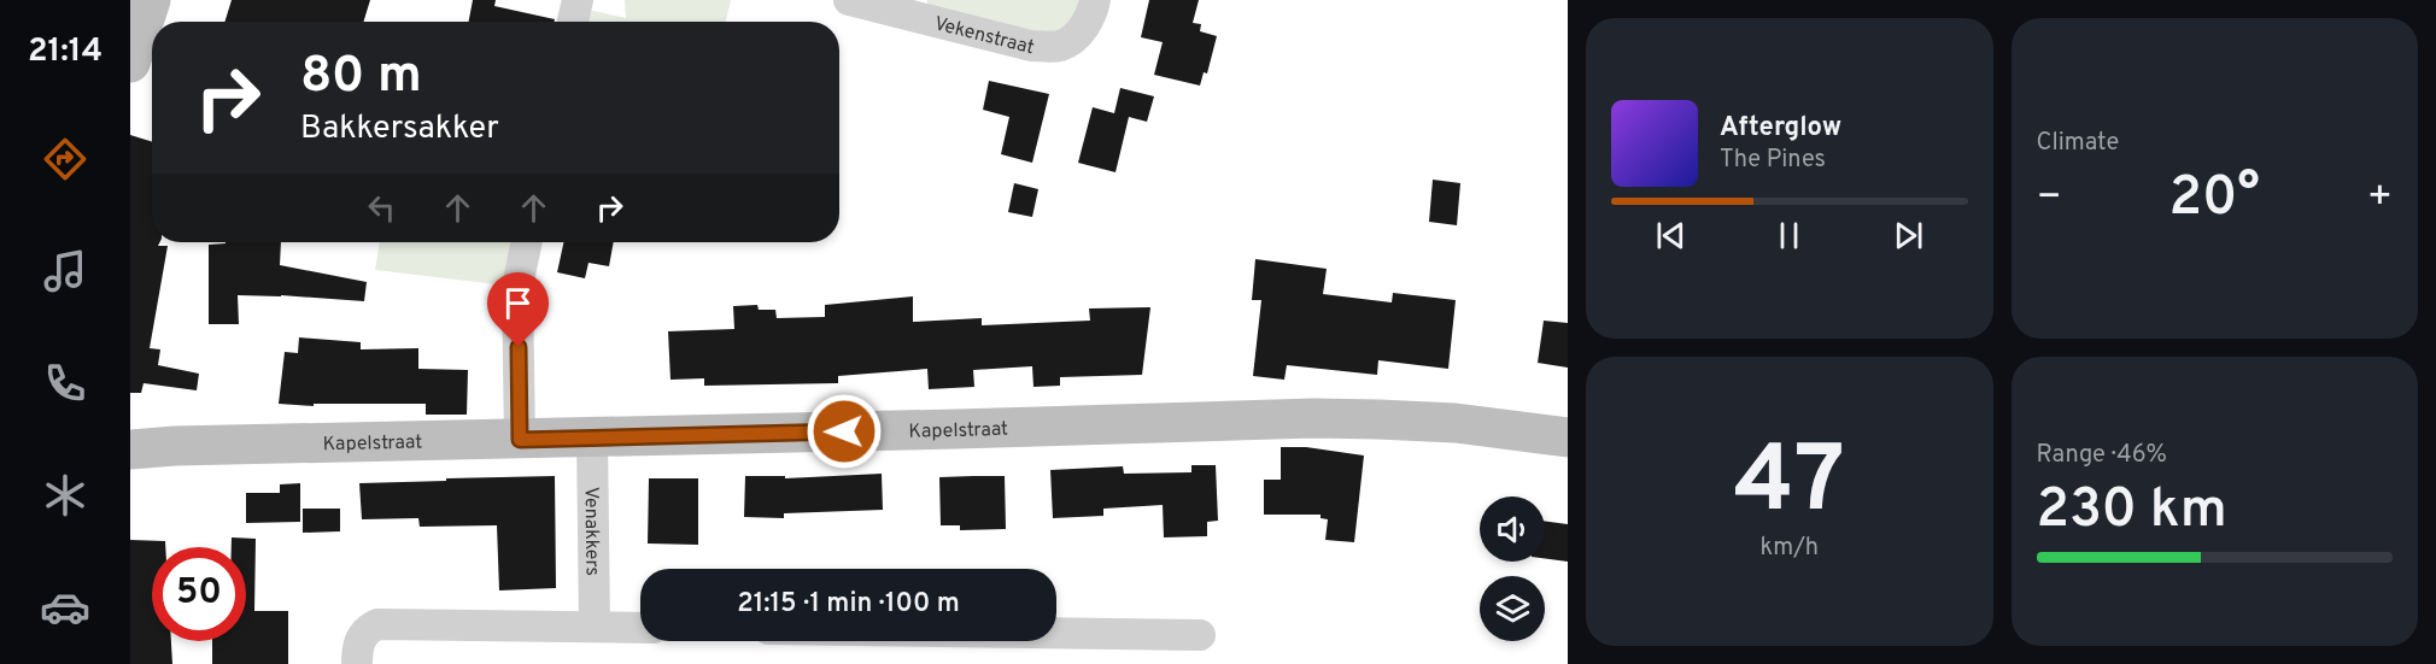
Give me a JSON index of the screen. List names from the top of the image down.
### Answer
{
  "streets": {
    "main road": ["Kapelstraat"],
    "street": ["Vekenstraat", "Venakkers"]
  },
  "crossings": [
    ["Kapelstraat", "Venakkers"]
  ],
  "page": {
    "tabs": "21:14",
    "tile": [
      "Climate",
      ["47", "km/h"],
      ["Range · 46%", "230 km"]
    ],
    "turn": ["80 m", "Bakkersakker"],
    "song": ["Afterglow", "The Pines"],
    "heat": ["−", "20°", "+"],
    "limit": "50",
    "trip": "21:15 · 1 min · 100 m"
  }
}
